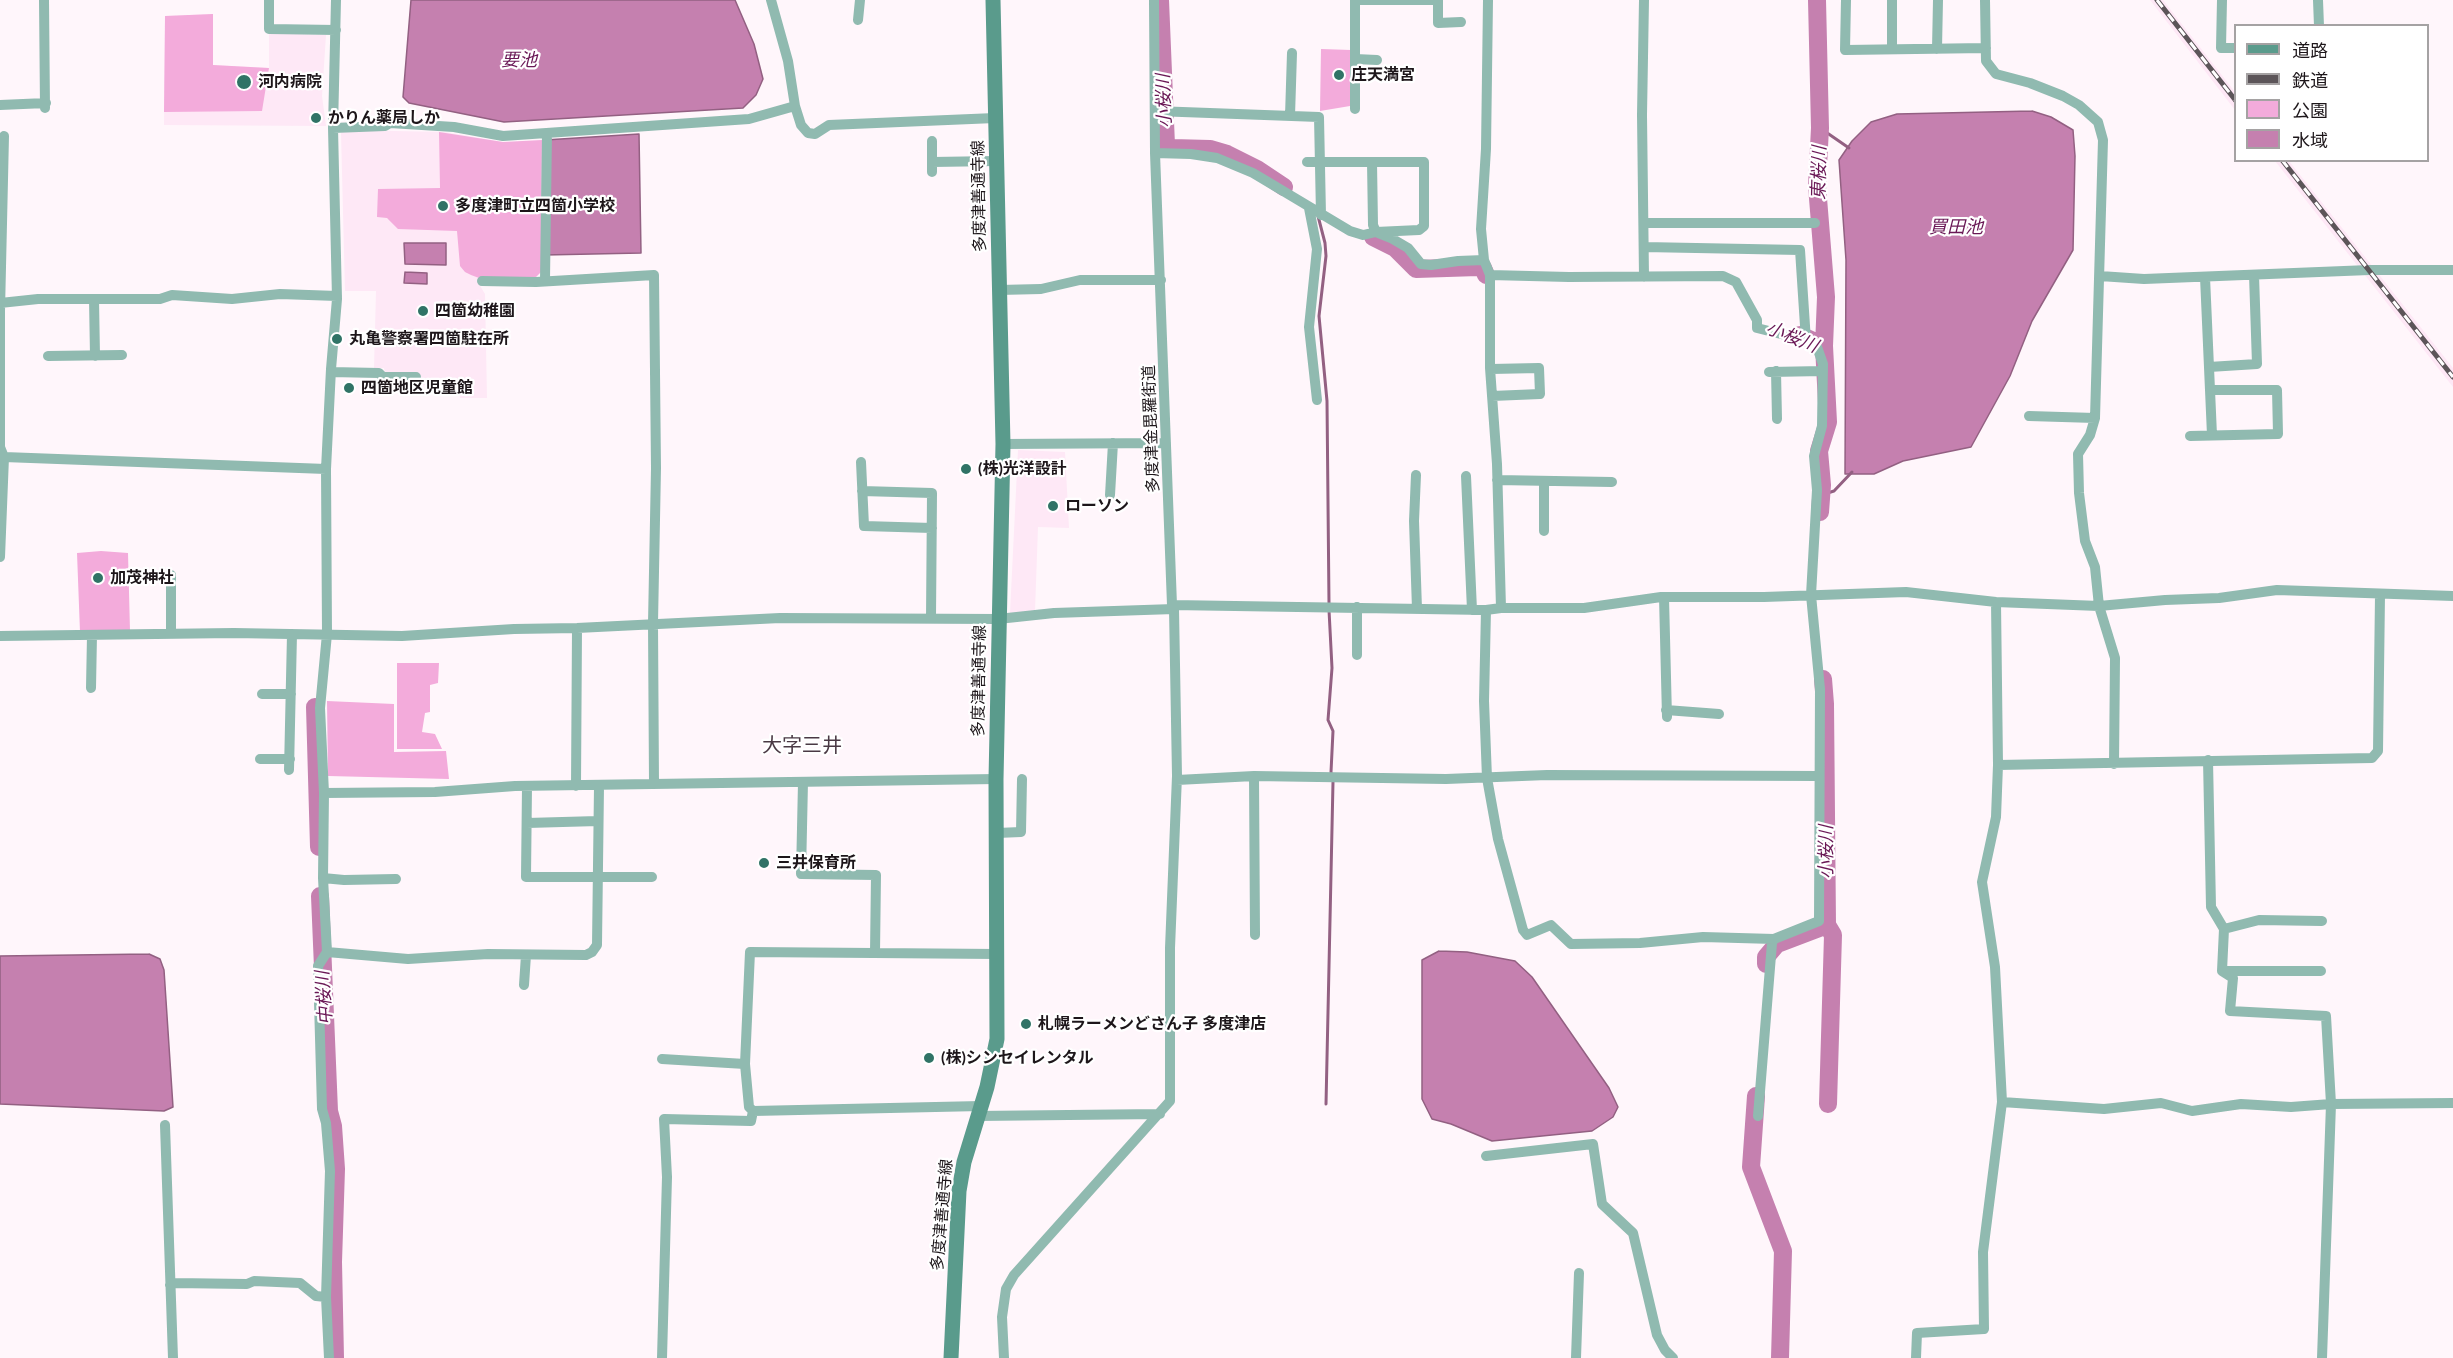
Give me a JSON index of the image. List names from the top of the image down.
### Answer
{
  "streets": {
    "main road": ["多度津善通寺線"],
    "street": ["多度津金毘羅街道"]
  },
  "districts": ["大字三井"],
  "water": [
    "要池",
    "小桜川",
    "東桜川",
    "買田池",
    "中桜川"
  ],
  "places": [
    "庄天満宮",
    "河内病院",
    "かりん薬局しか",
    "多度津町立四箇小学校",
    "四箇幼稚園",
    "丸亀警察署四箇駐在所",
    "四箇地区児童館",
    "(株)光洋設計",
    "ローソン",
    "加茂神社",
    "三井保育所",
    "札幌ラーメンどさん子 多度津店",
    "(株)シンセイレンタル"
  ],
  "legend": [
    "道路",
    "鉄道",
    "公園",
    "水域"
  ]
}
